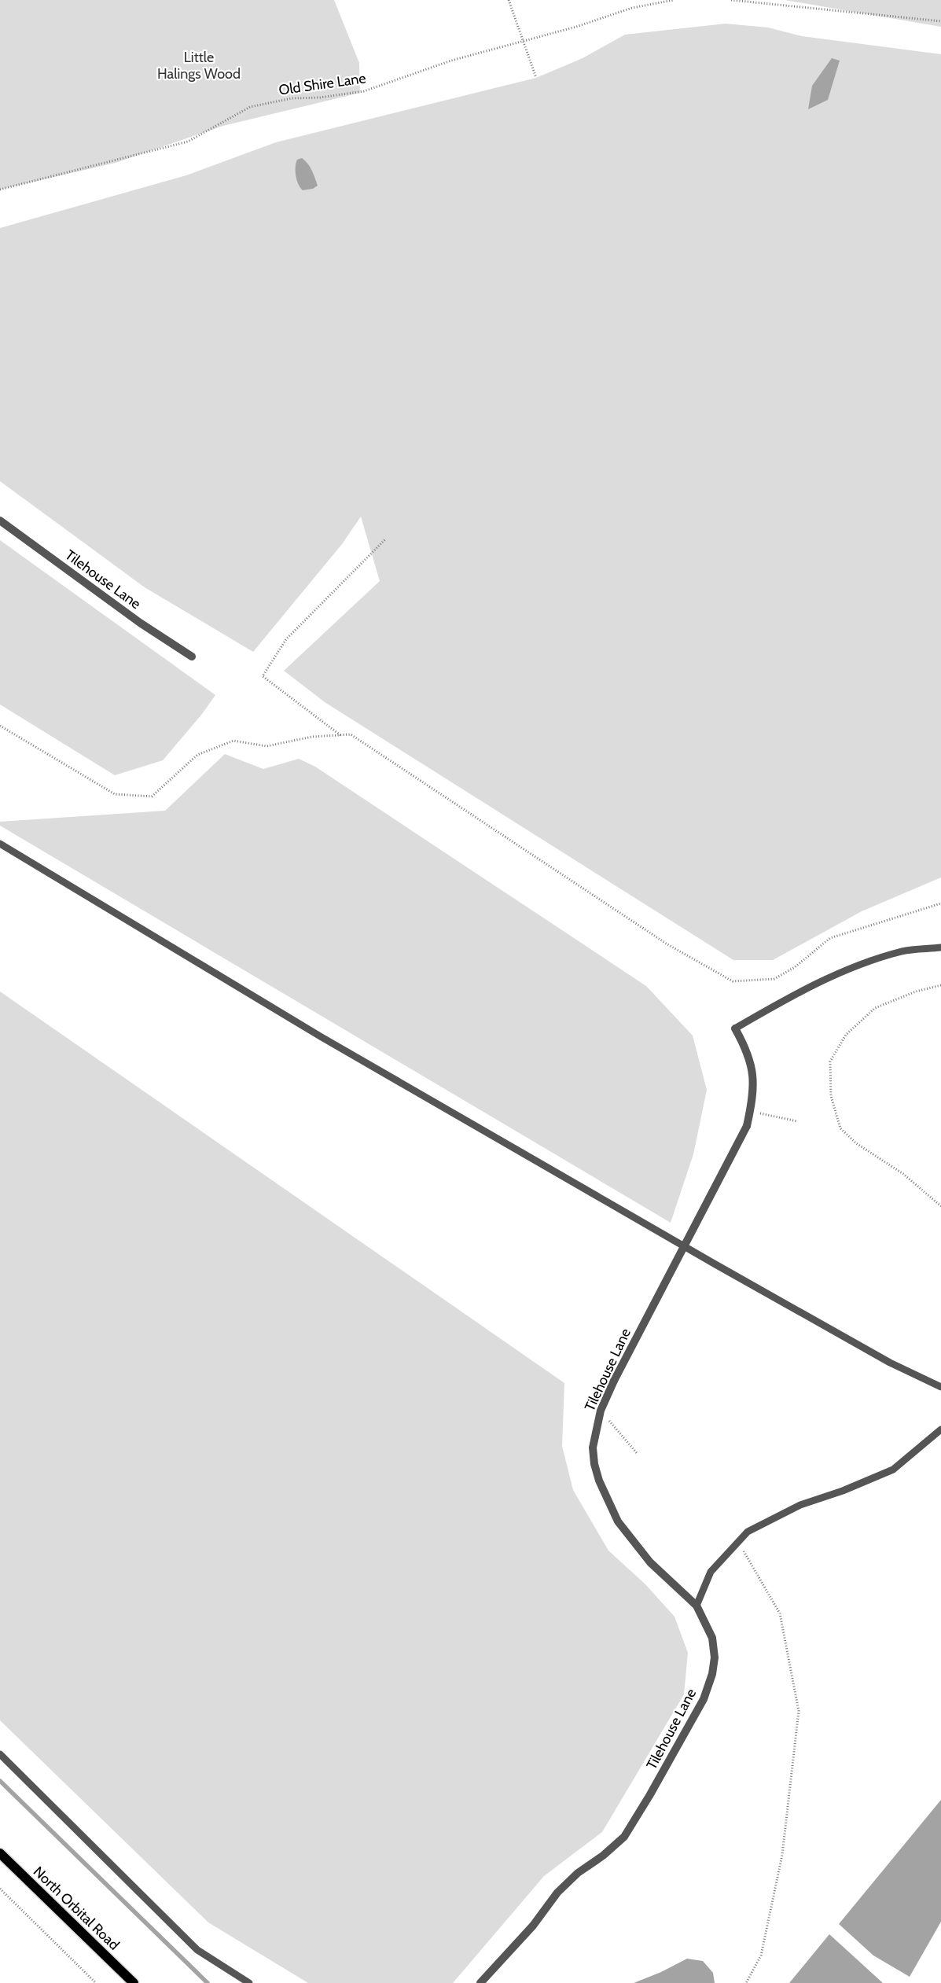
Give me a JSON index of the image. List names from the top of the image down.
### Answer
{
  "streets": {
    "main road": ["North Orbital Road"],
    "street": ["Tilehouse Lane"],
    "path": ["Old Shire Lane"]
  },
  "parks": ["Little Halings Wood"]
}
